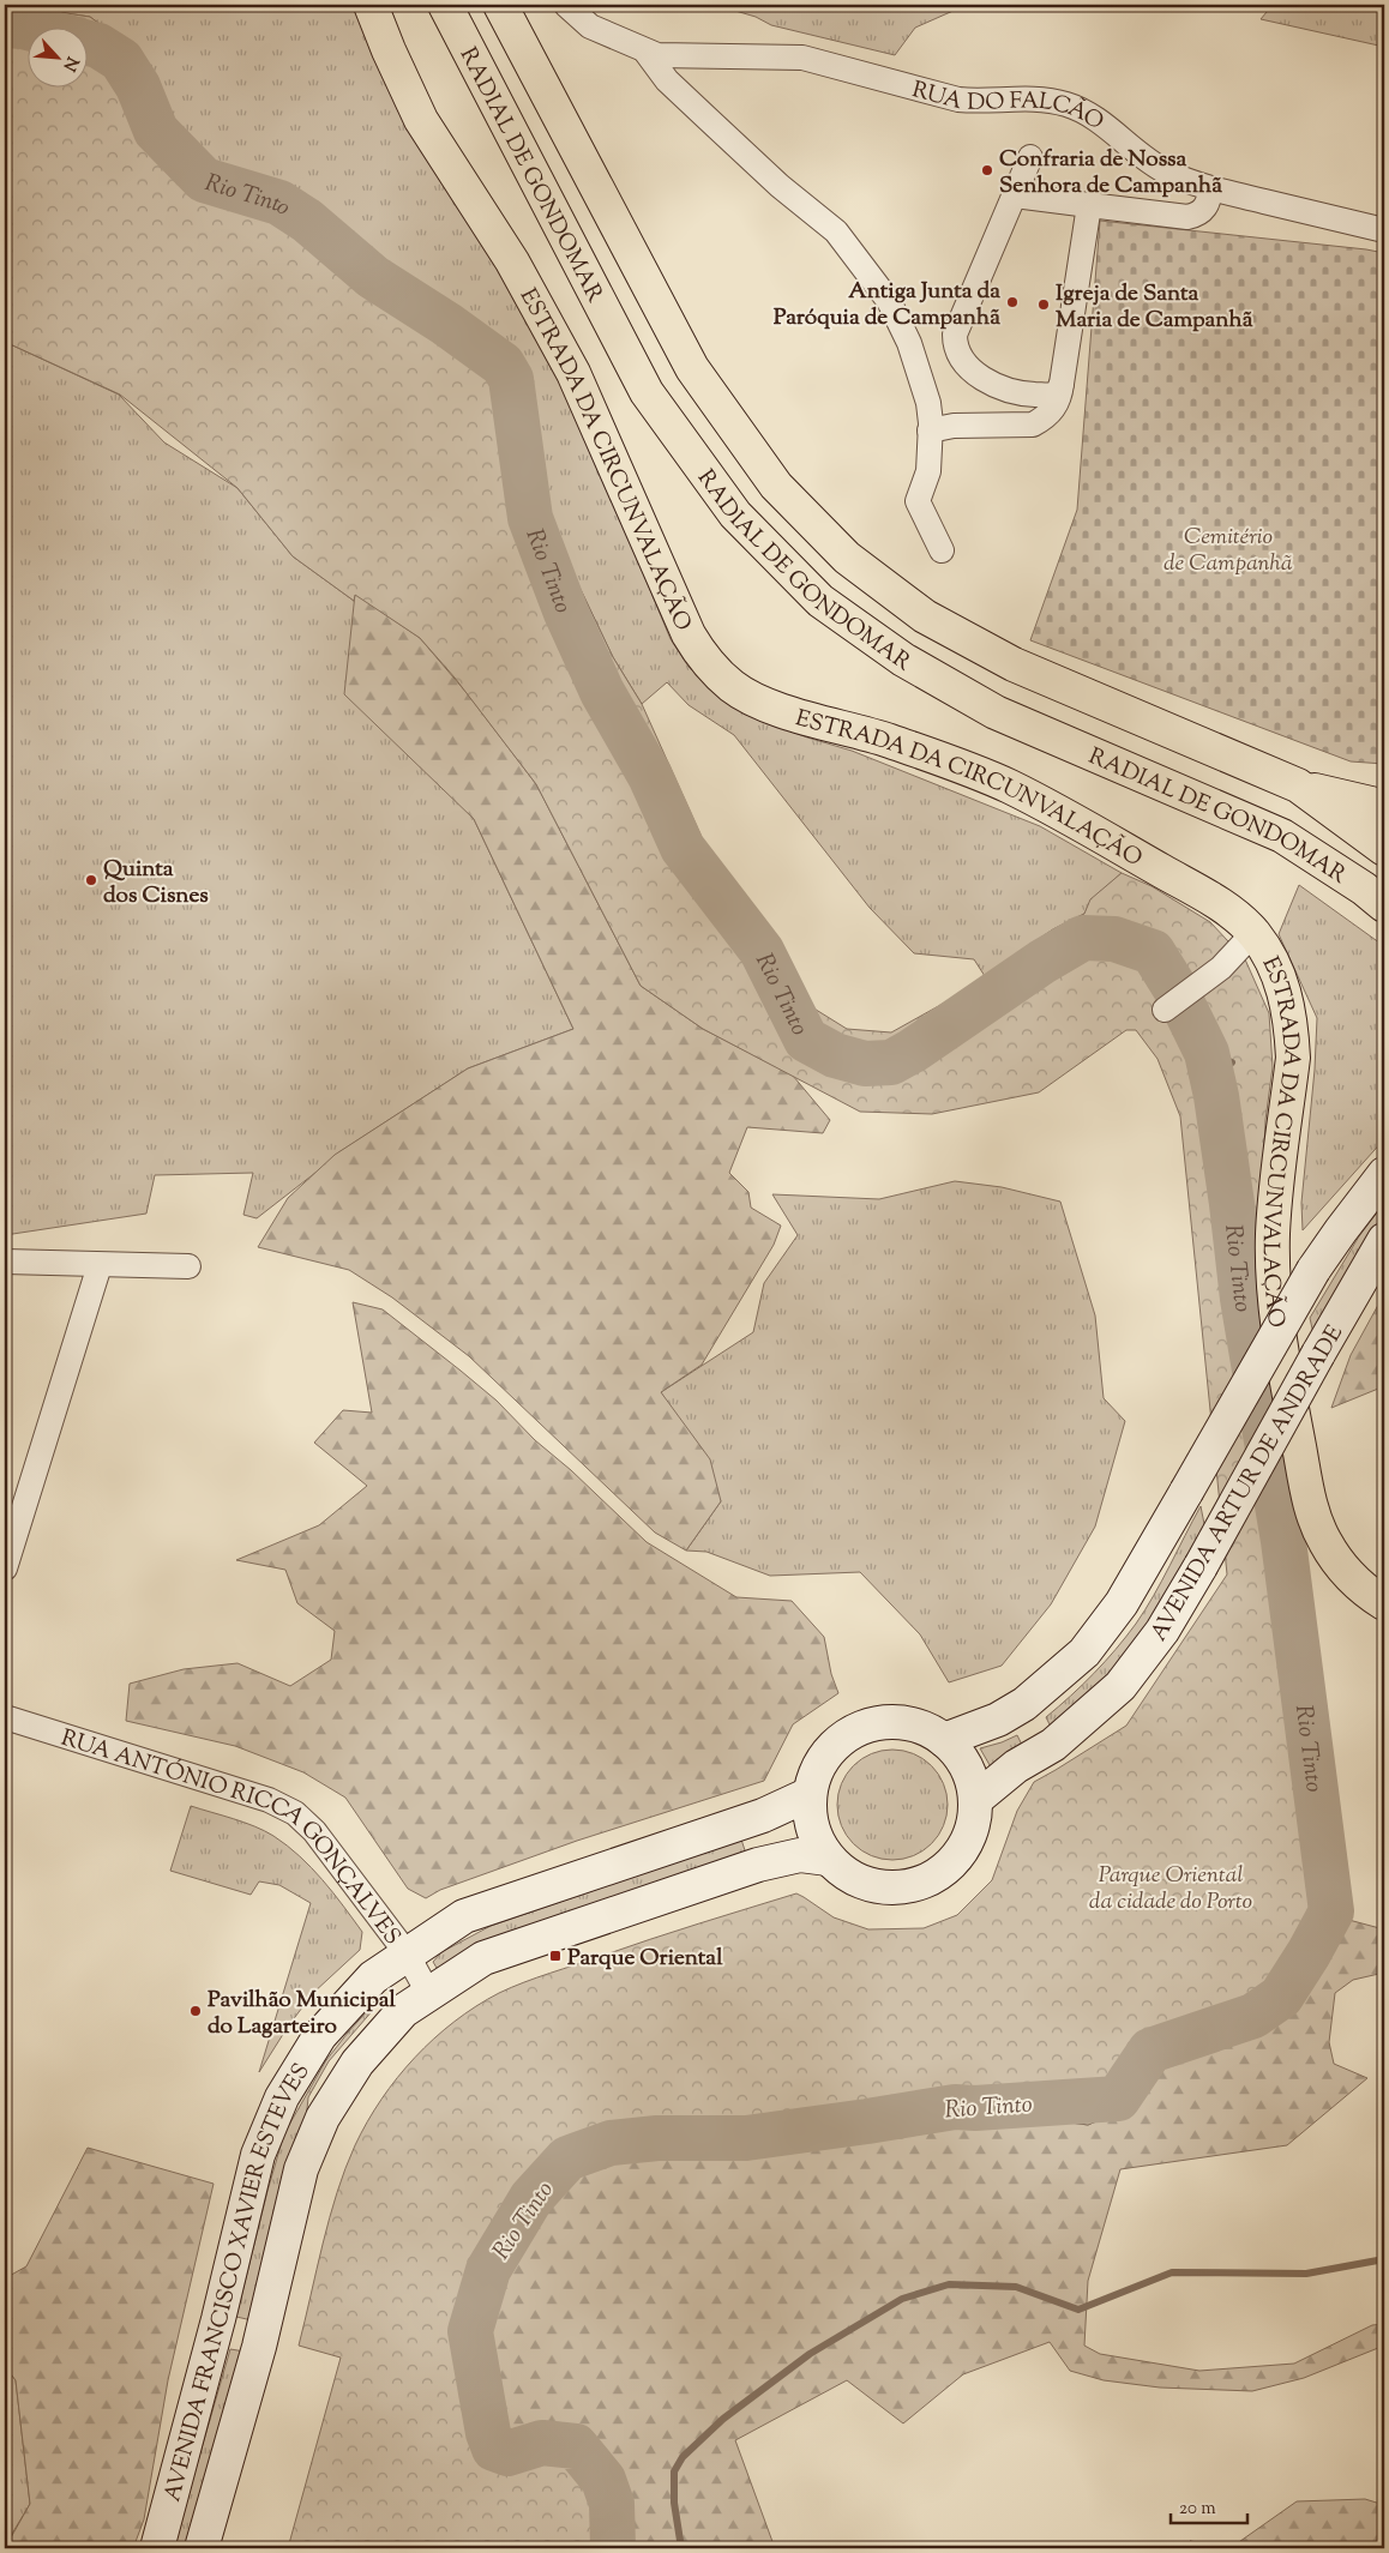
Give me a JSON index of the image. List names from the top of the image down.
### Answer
{
  "streets": {
    "main road": [
      "RADIAL DE GONDOMAR",
      "ESTRADA DA CIRCUNVALAÇÃO",
      "AVENIDA ARTUR DE ANDRADE",
      "AVENIDA FRANCISCO XAVIER ESTEVES"
    ],
    "street": ["RUA DO FALCÃO", "RUA ANTÓNIO RICCA GONÇALVES"]
  },
  "crossings": [
    ["AVENIDA ARTUR DE ANDRADE", "AVENIDA FRANCISCO XAVIER ESTEVES"],
    ["RUA ANTÓNIO RICCA GONÇALVES", "AVENIDA FRANCISCO XAVIER ESTEVES"]
  ],
  "water": ["Rio Tinto"],
  "parks": ["Cemitério de Campanhã", "Parque Oriental da cidade do Porto"],
  "places": {
    "other": [
      "Confraria de Nossa Senhora de Campanhã",
      "Antiga Junta da Paróquia de Campanhã",
      "Igreja de Santa Maria de Campanhã",
      "Quinta dos Cisnes",
      "Pavilhão Municipal do Lagarteiro"
    ],
    "transit": ["Parque Oriental"]
  },
  "scale_bar": "20 m",
  "north": "bottom right"
}
